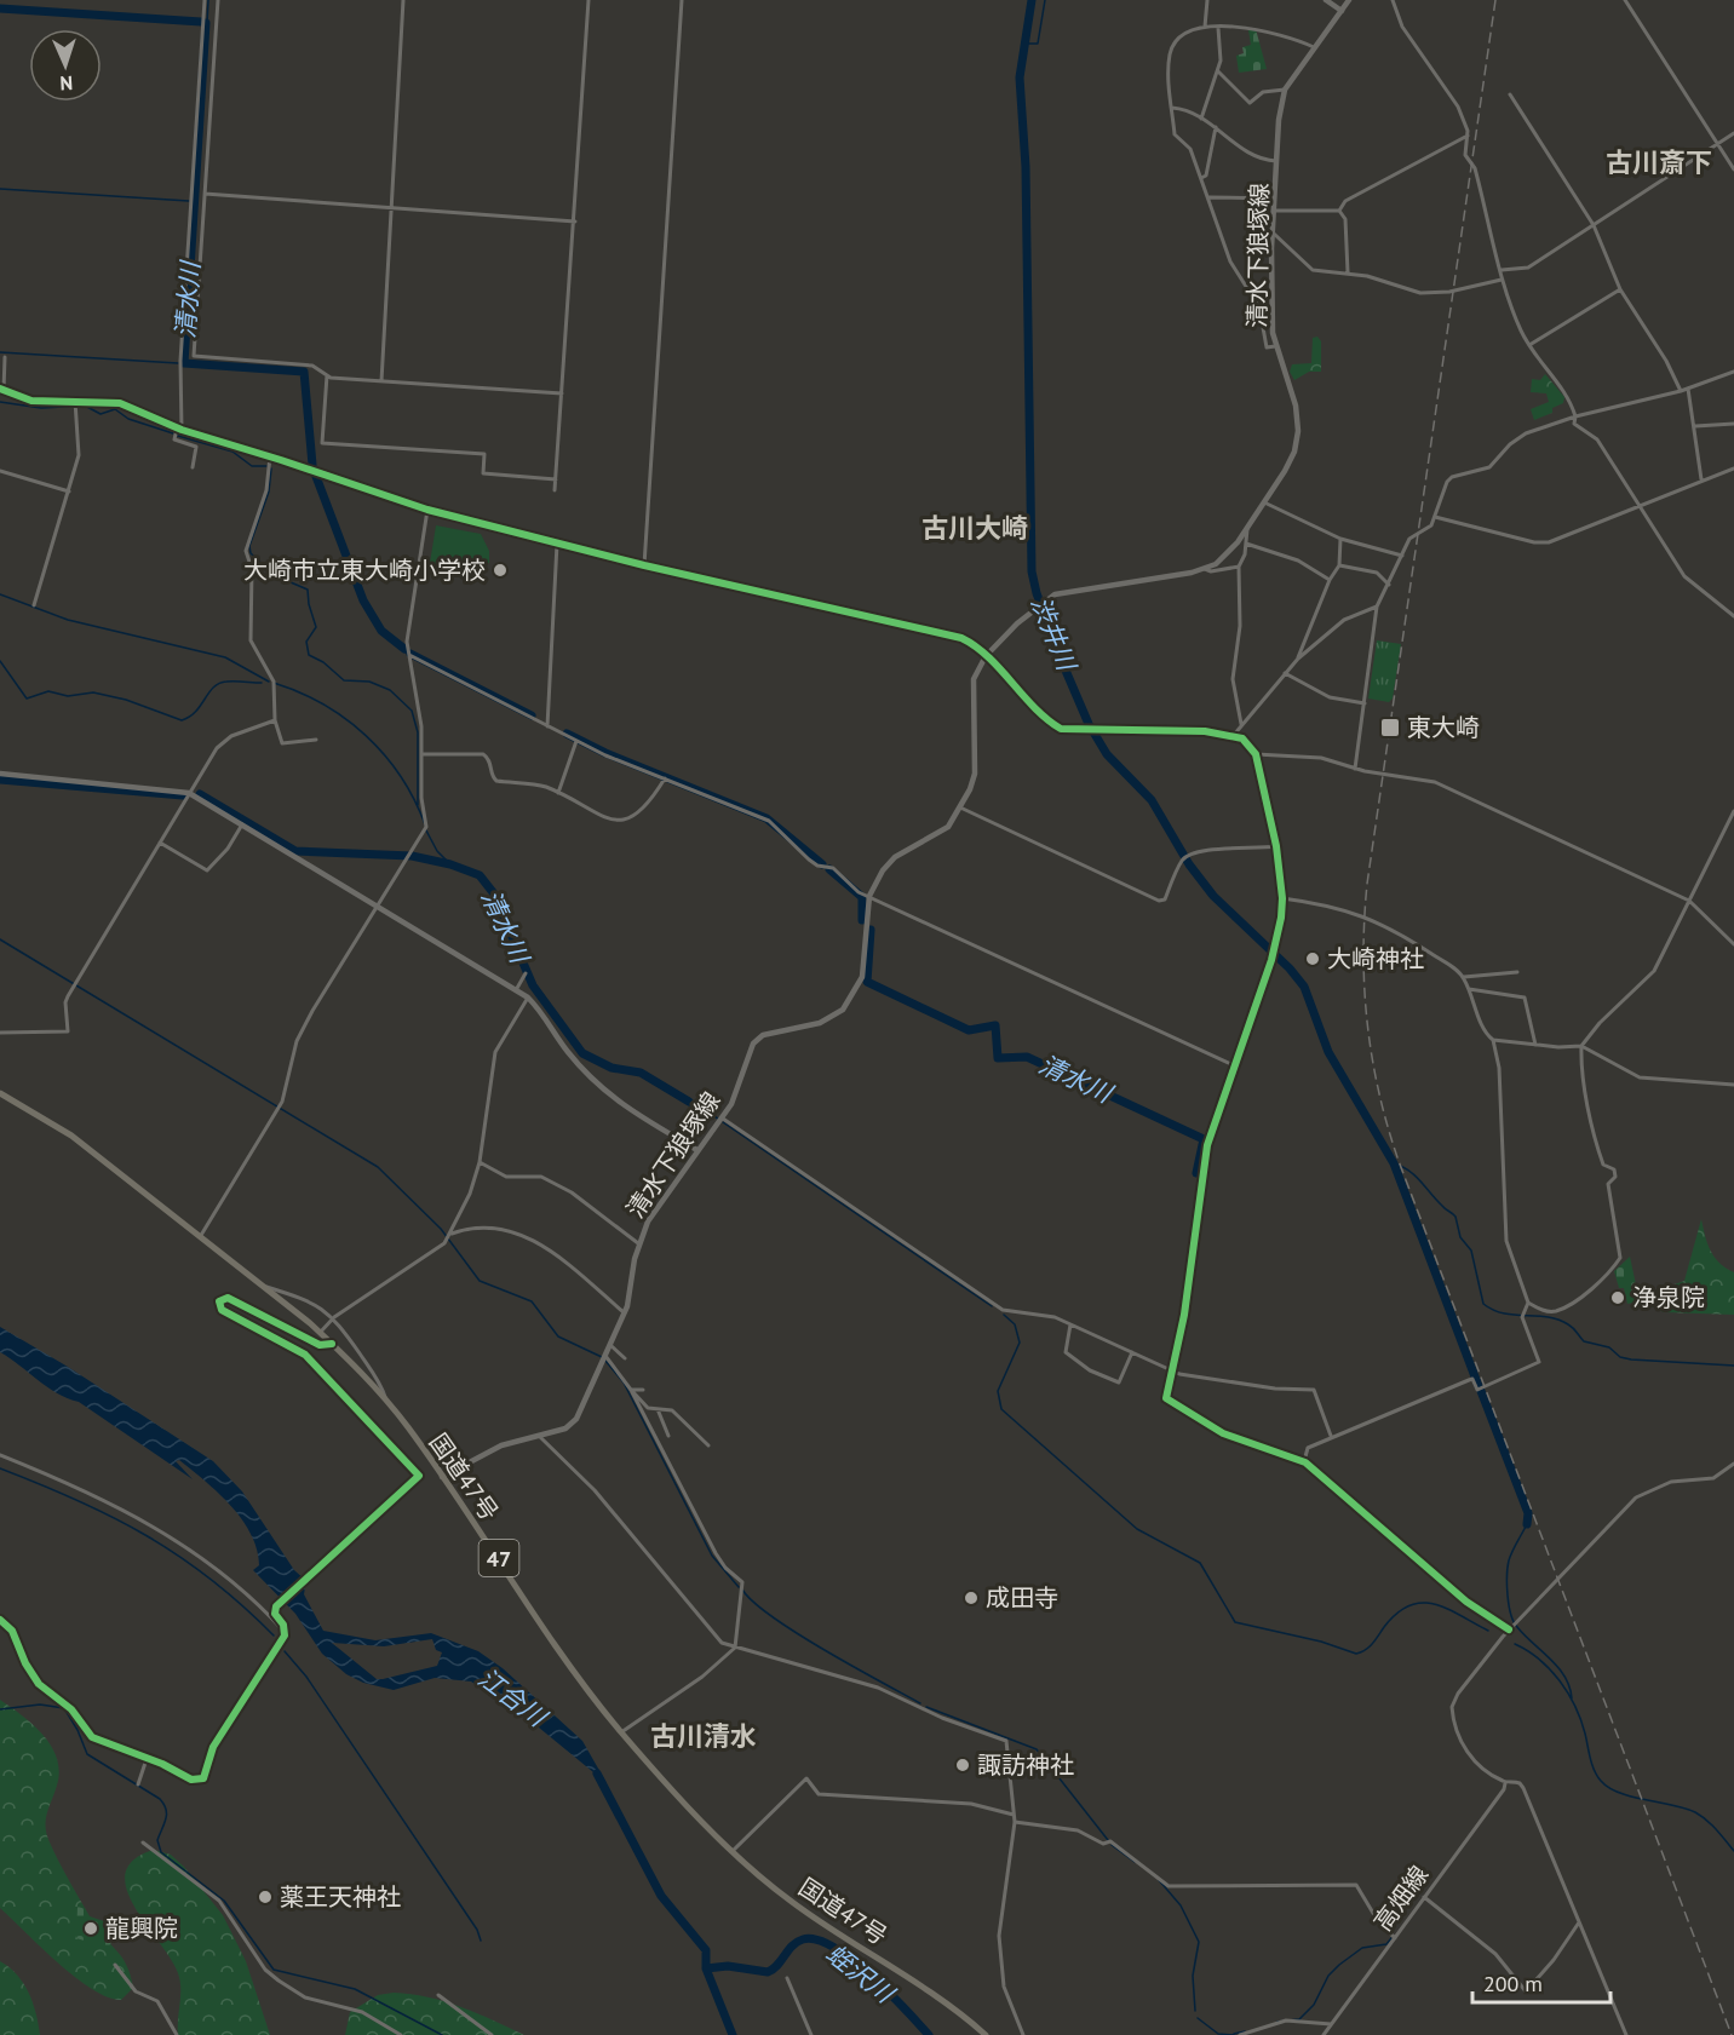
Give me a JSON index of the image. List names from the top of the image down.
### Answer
{
  "streets": {
    "highway": ["国道47号", "47"],
    "main road": ["清水下狼塚線"],
    "street": ["高畑線"]
  },
  "crossings": [
    ["清水下狼塚線", "国道47号"]
  ],
  "districts": ["古川斎下", "古川大崎", "古川清水"],
  "water": [
    "清水川",
    "渋井川",
    "江合川",
    "蛭沢川"
  ],
  "places": {
    "other": [
      "大崎市立東大崎小学校",
      "大崎神社",
      "浄泉院",
      "成田寺",
      "諏訪神社",
      "薬王天神社",
      "龍興院"
    ],
    "transit": ["東大崎"]
  },
  "scale_bar": "200 m",
  "north": "bottom"
}
